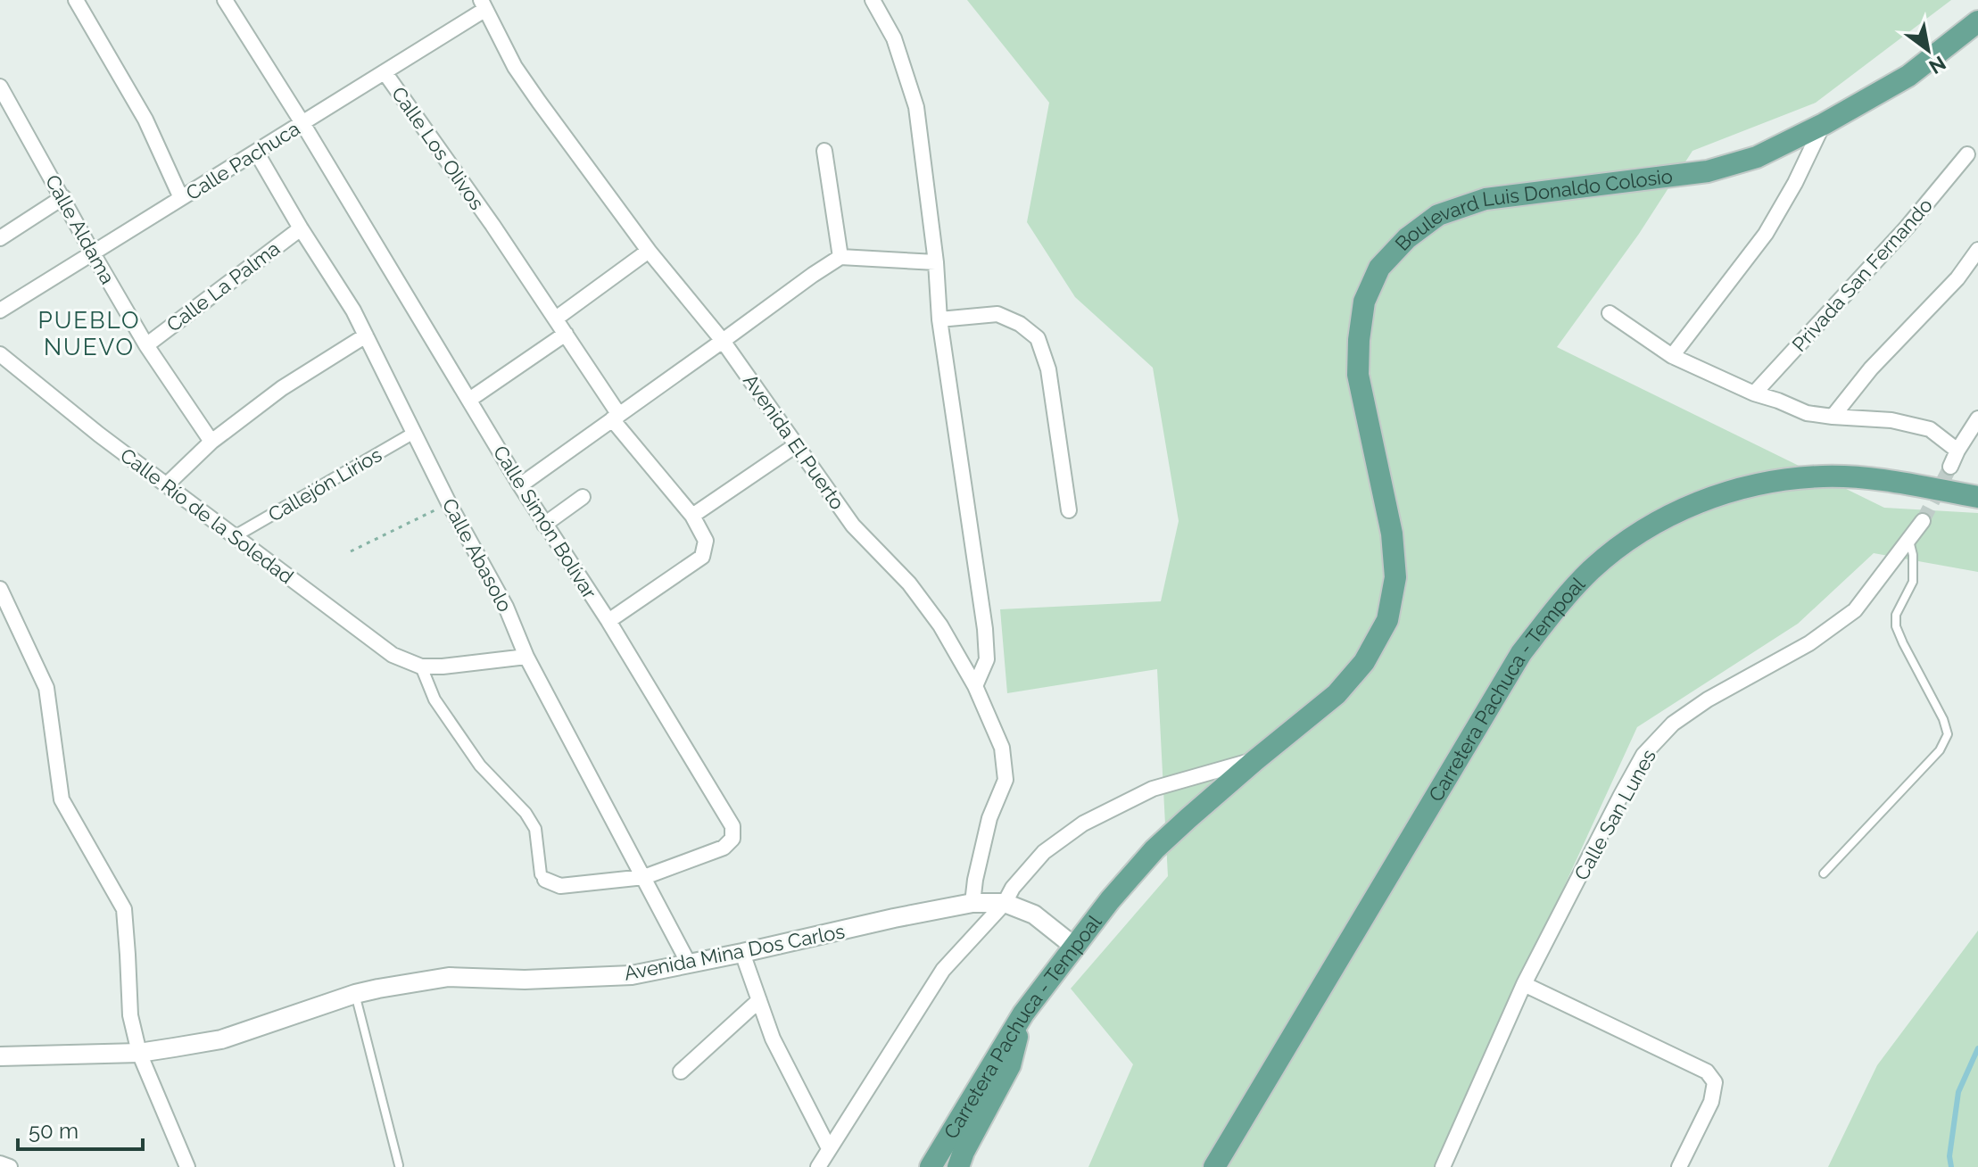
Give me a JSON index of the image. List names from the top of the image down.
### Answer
{
  "streets": {
    "main road": ["Boulevard Luis Donaldo Colosio", "Carretera Pachuca - Tempoal"],
    "street": [
      "Calle Los Olivos",
      "Calle Pachuca",
      "Calle Aldama",
      "Privada San Fernando",
      "Calle La Palma",
      "Avenida El Puerto",
      "Callejón Lirios",
      "Calle Río de la Soledad",
      "Calle Simón Bolívar",
      "Calle Abasolo",
      "Calle San Lunes",
      "Avenida Mina Dos Carlos"
    ]
  },
  "crossings": [
    ["Calle Los Olivos", "Calle Pachuca"],
    ["Calle Pachuca", "Calle Aldama"],
    ["Calle Pachuca", "Avenida El Puerto"],
    ["Calle Pachuca", "Calle Simón Bolívar"],
    ["Calle Pachuca", "Calle Abasolo"],
    ["Boulevard Luis Donaldo Colosio", "Carretera Pachuca - Tempoal"],
    ["Calle Aldama", "Calle La Palma"],
    ["Calle La Palma", "Calle Abasolo"],
    ["Avenida El Puerto", "Avenida Mina Dos Carlos"],
    ["Callejón Lirios", "Calle Río de la Soledad"],
    ["Callejón Lirios", "Calle Abasolo"],
    ["Calle Simón Bolívar", "Calle Abasolo"],
    ["Calle Abasolo", "Avenida Mina Dos Carlos"],
    ["Carretera Pachuca - Tempoal", "Avenida Mina Dos Carlos"]
  ],
  "districts": ["PUEBLO NUEVO"],
  "scale_bar": "50 m",
  "north": "bottom right"
}
